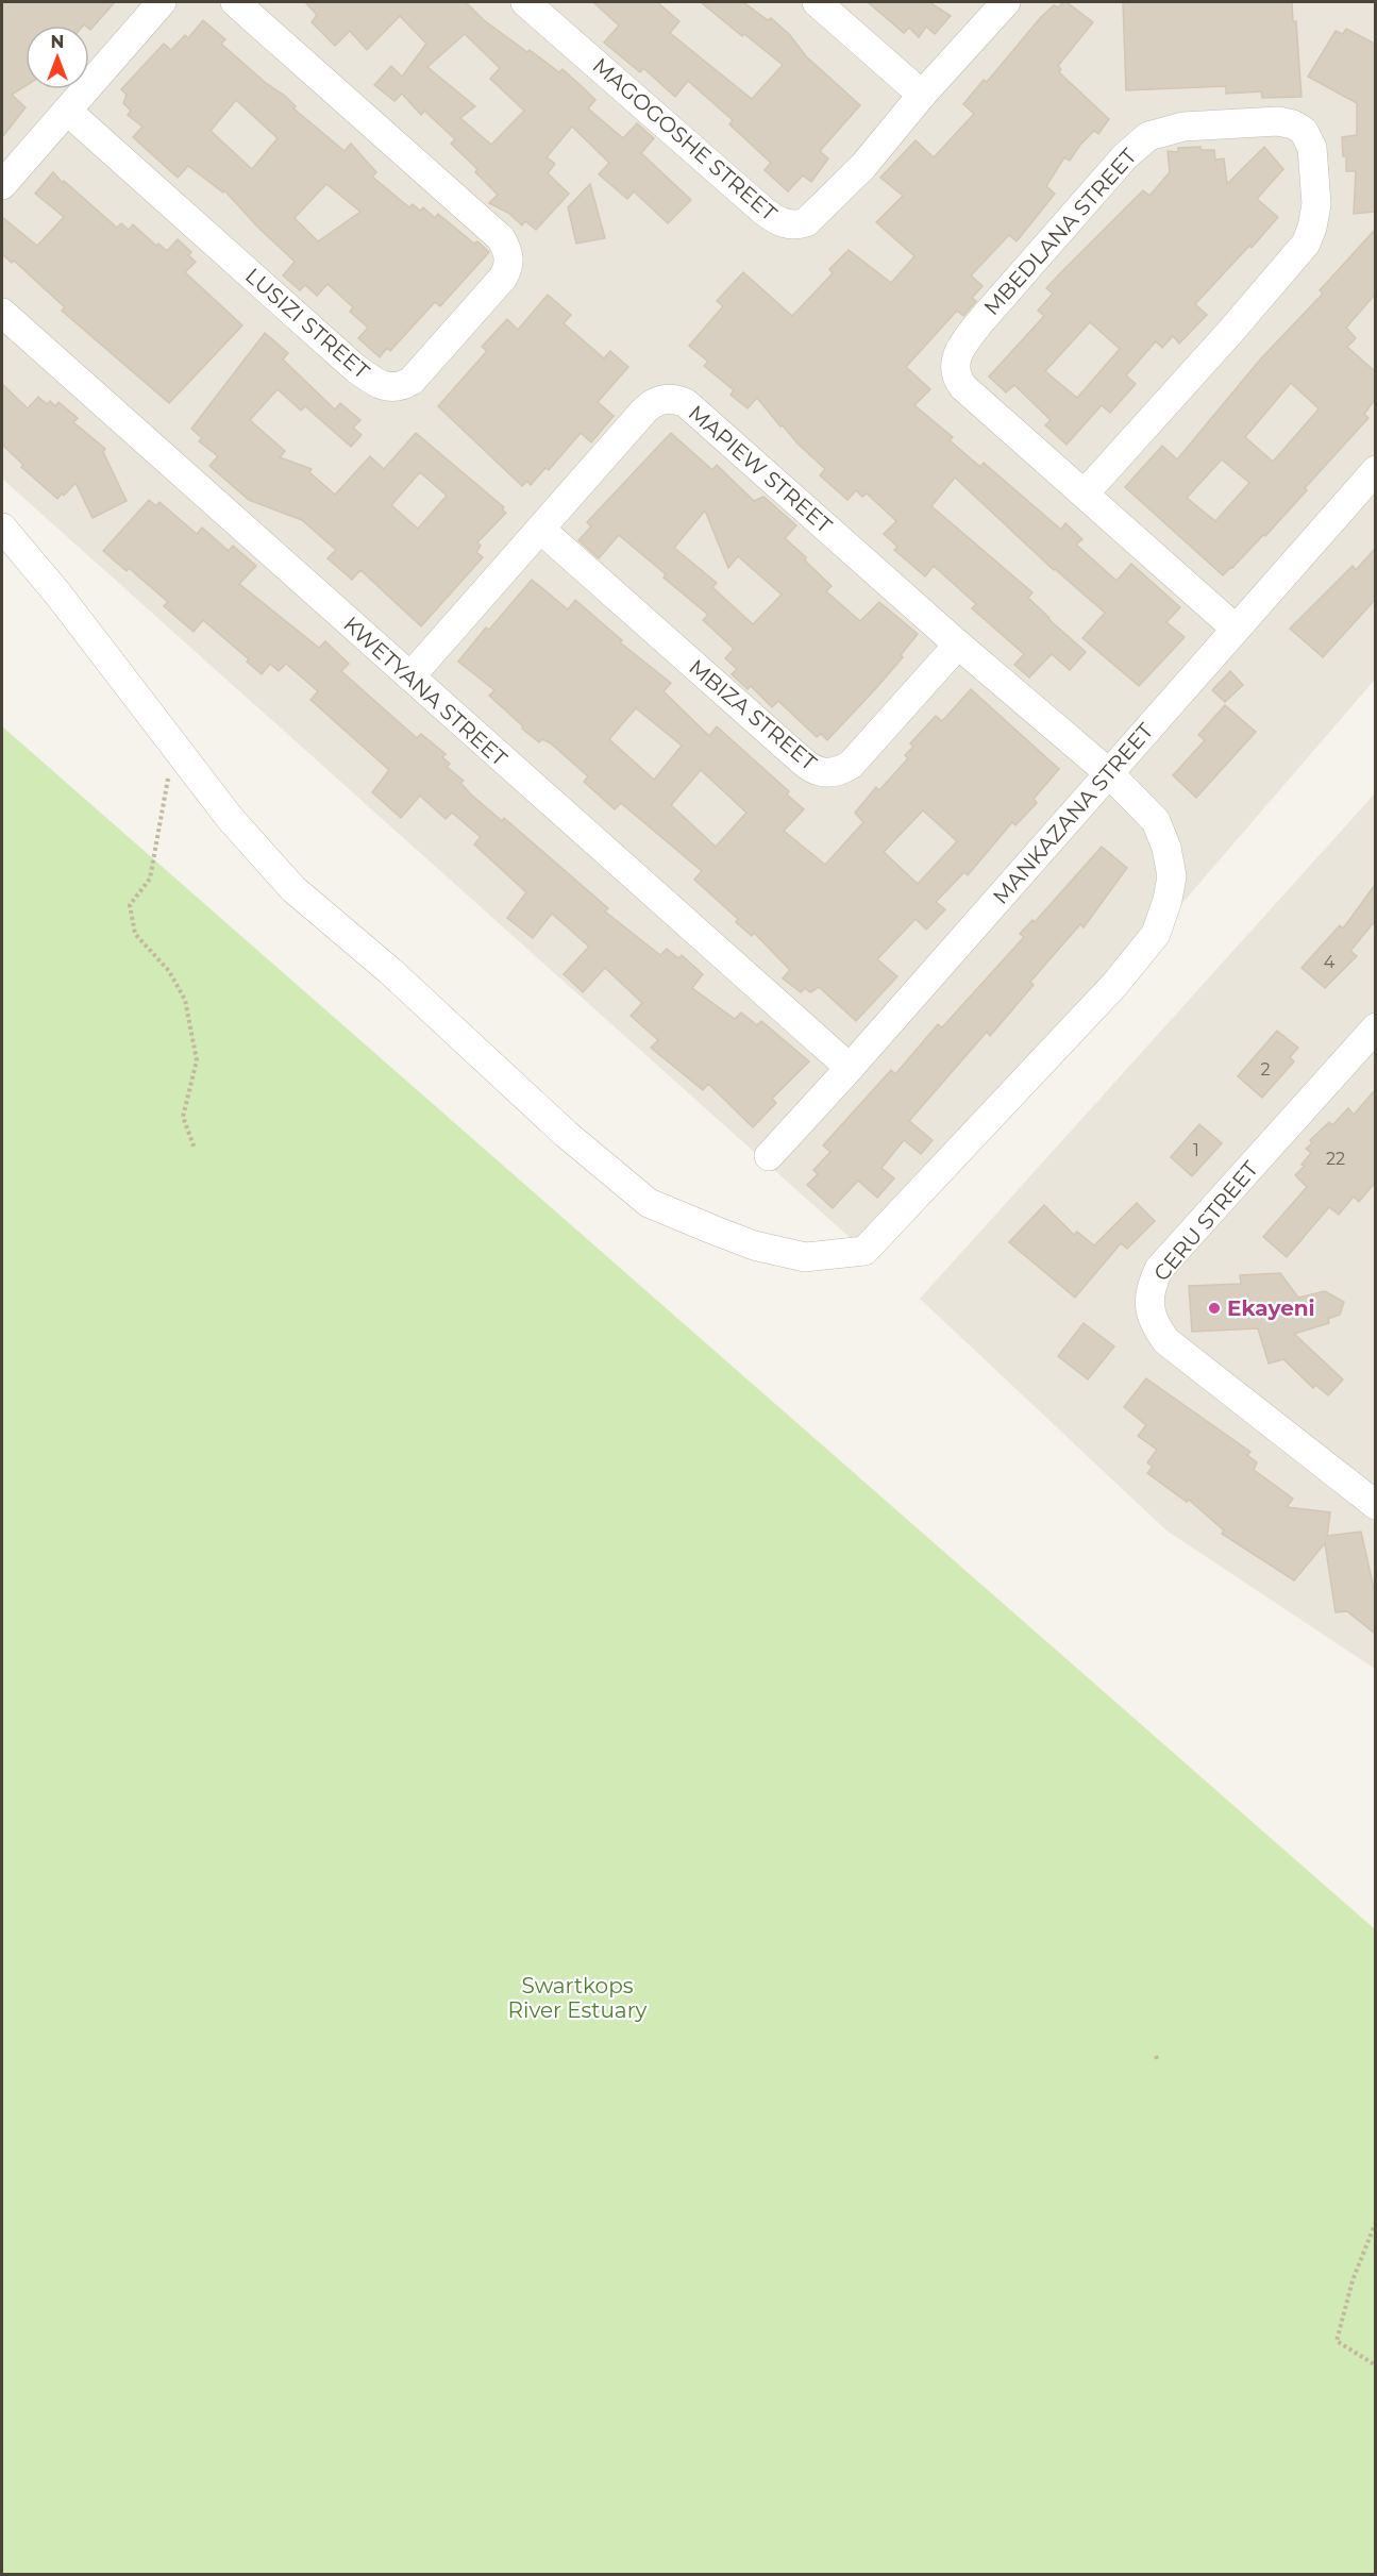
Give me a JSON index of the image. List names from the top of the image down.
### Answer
{
  "streets": {
    "street": [
      "MAGOGOSHE STREET",
      "MBEDLANA STREET",
      "LUSIZI STREET",
      "MAPIEW STREET",
      "KWETYANA STREET",
      "MBIZA STREET",
      "MANKAZANA STREET",
      "CERU STREET"
    ]
  },
  "crossings": [
    ["MBEDLANA STREET", "MANKAZANA STREET"],
    ["MAPIEW STREET", "KWETYANA STREET"],
    ["MAPIEW STREET", "MBIZA STREET"],
    ["MAPIEW STREET", "MANKAZANA STREET"],
    ["KWETYANA STREET", "MANKAZANA STREET"]
  ],
  "parks": ["Swartkops River Estuary"],
  "places": ["Ekayeni"],
  "house_numbers": [
    "4",
    "2",
    "1",
    "22"
  ],
  "north": "top"
}
